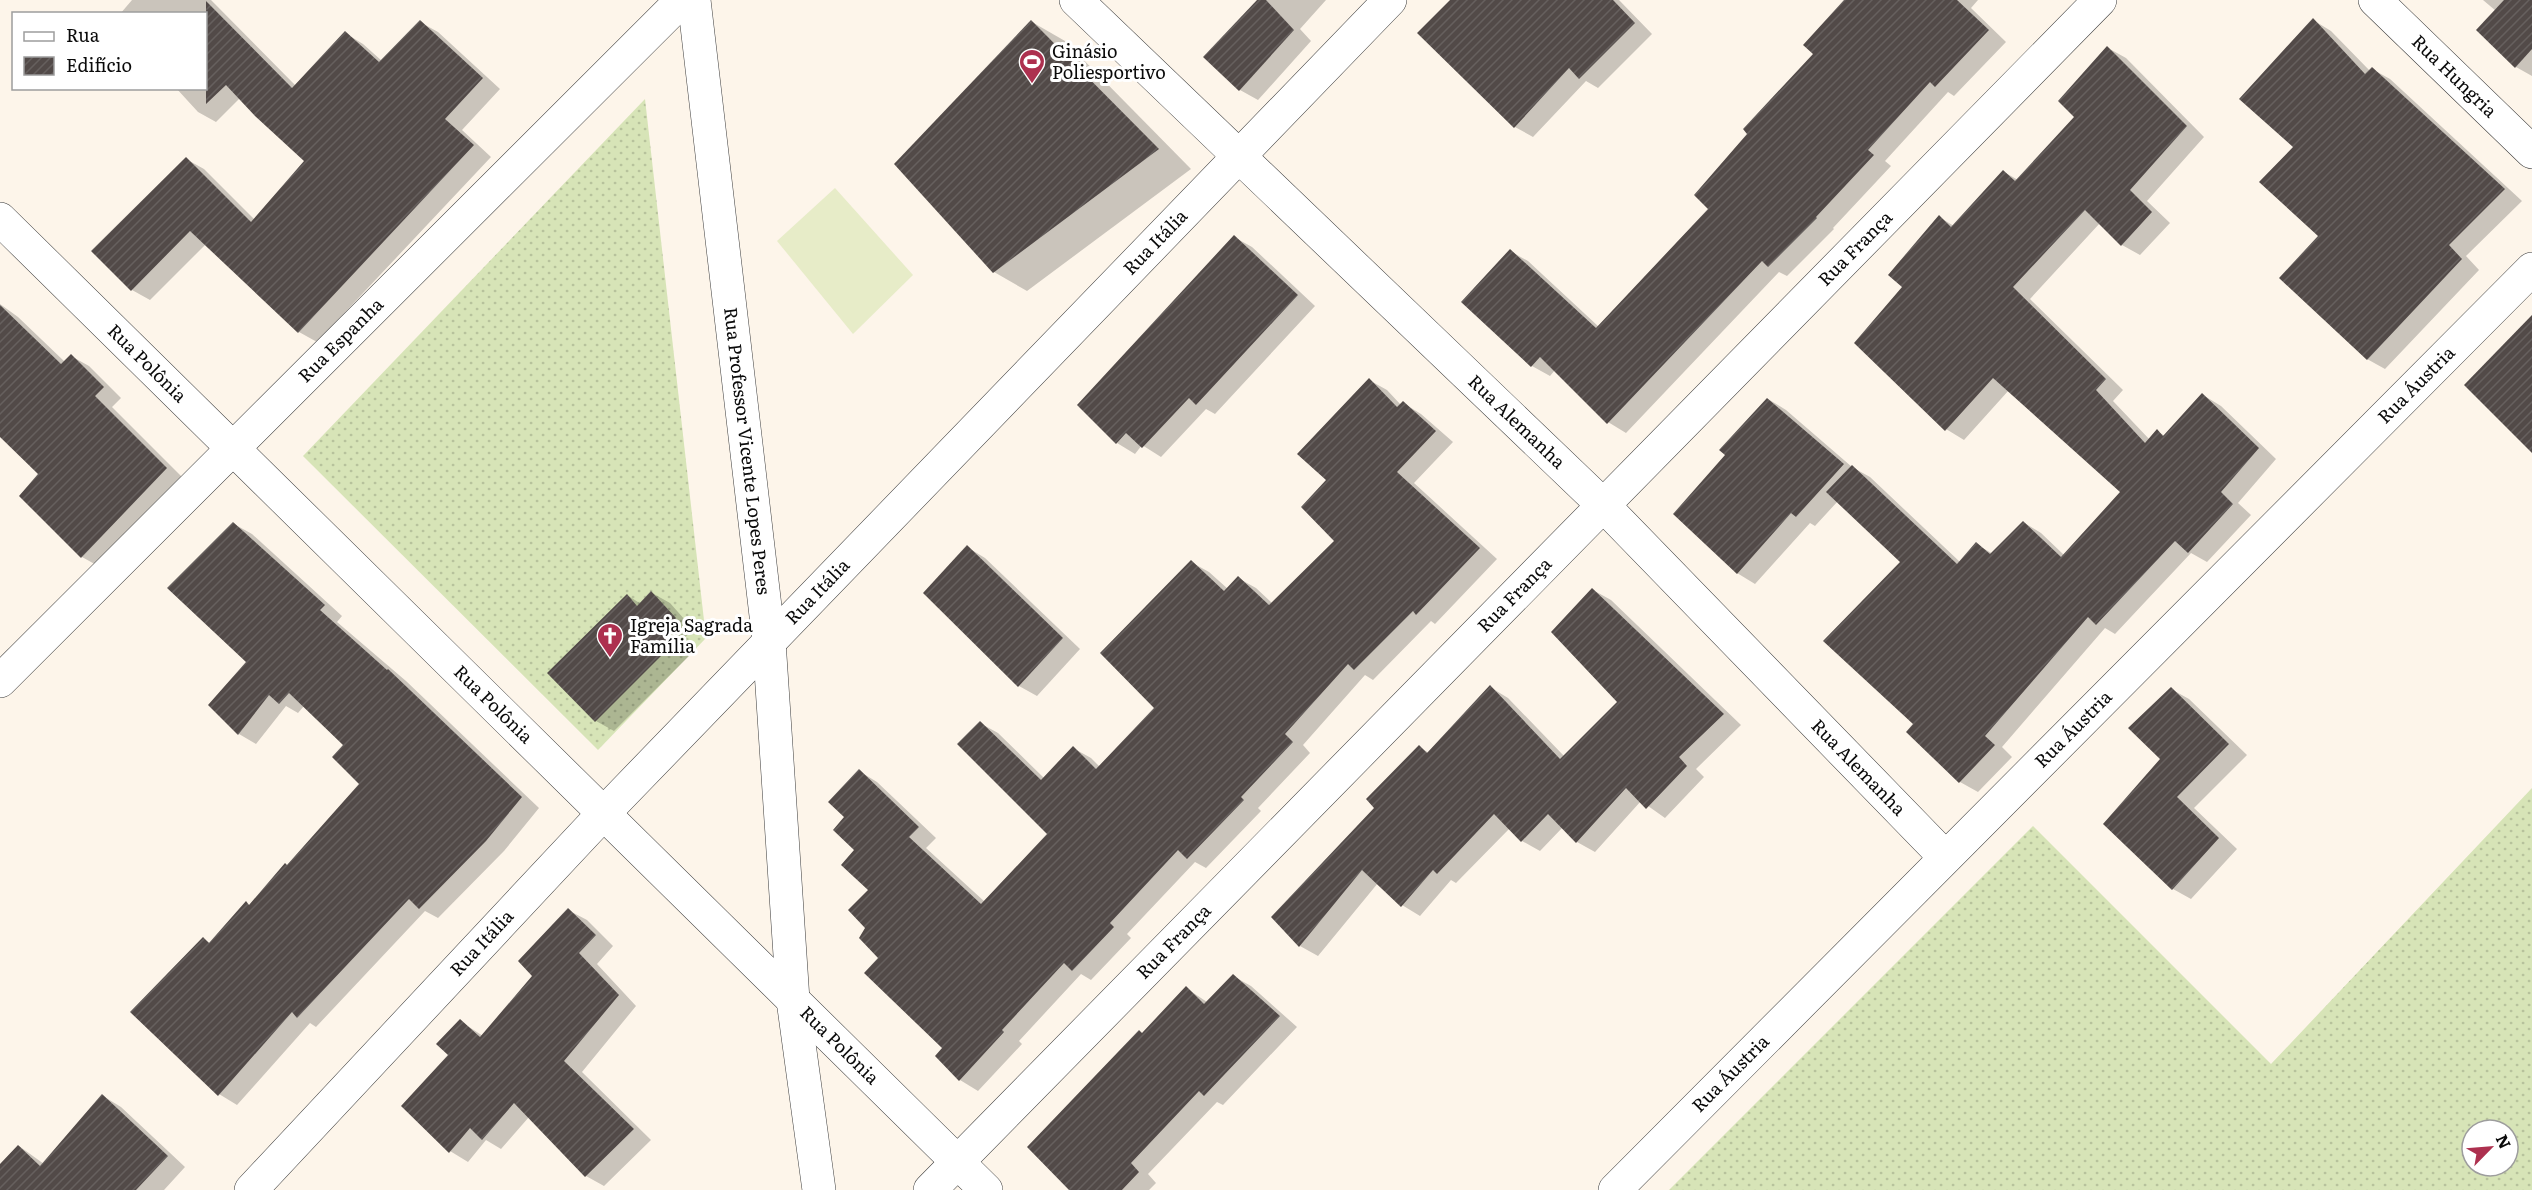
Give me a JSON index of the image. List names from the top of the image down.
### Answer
{
  "streets": {
    "street": [
      "Rua Hungria",
      "Rua Itália",
      "Rua França",
      "Rua Espanha",
      "Rua Polônia",
      "Rua Áustria",
      "Rua Alemanha",
      "Rua Professor Vicente Lopes Peres"
    ]
  },
  "crossings": [
    ["Rua Itália", "Rua Polônia"],
    ["Rua Itália", "Rua Alemanha"],
    ["Rua Itália", "Rua Professor Vicente Lopes Peres"],
    ["Rua França", "Rua Polônia"],
    ["Rua França", "Rua Alemanha"],
    ["Rua Espanha", "Rua Polônia"],
    ["Rua Polônia", "Rua Professor Vicente Lopes Peres"],
    ["Rua Áustria", "Rua Alemanha"]
  ],
  "places": {
    "sports": ["Ginásio Poliesportivo"],
    "church": ["Igreja Sagrada Família"]
  },
  "legend": ["Rua", "Edifício"],
  "north": "top right"
}
